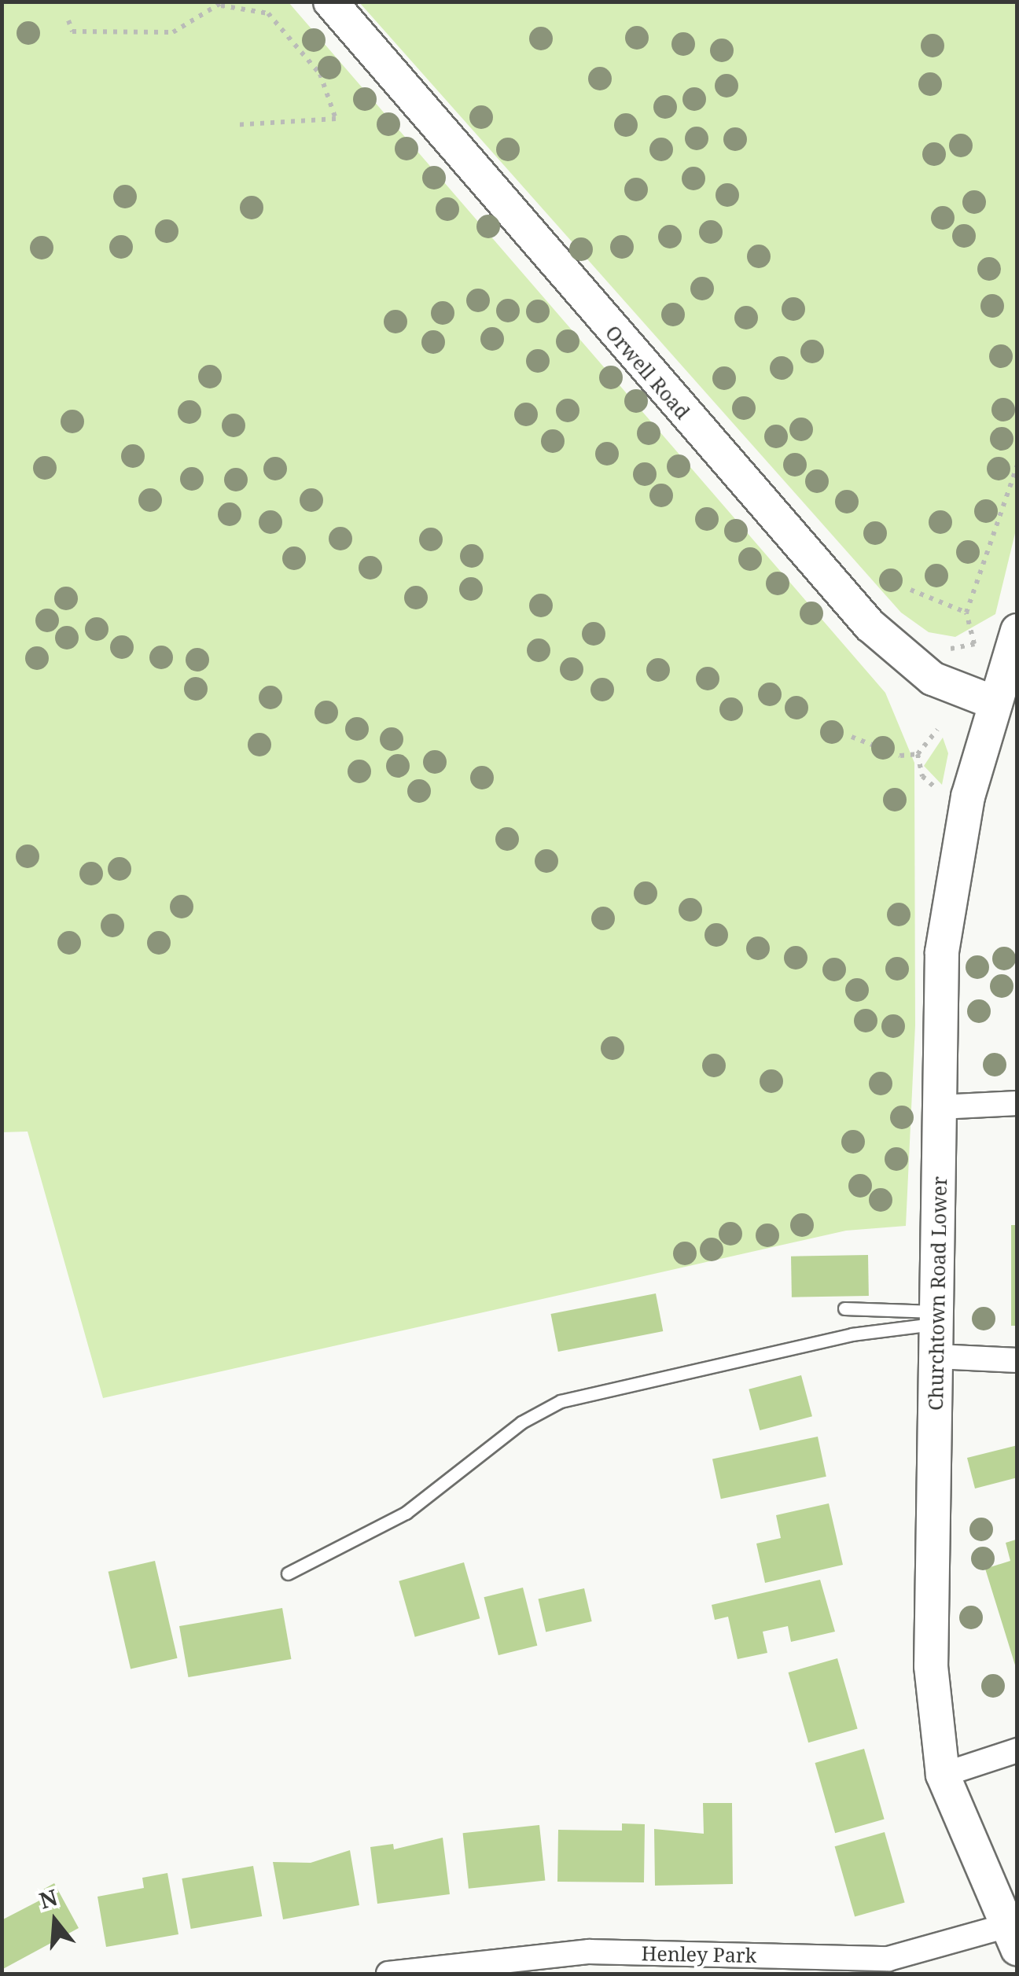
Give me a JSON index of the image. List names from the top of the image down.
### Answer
{
  "streets": {
    "street": ["Orwell Road", "Churchtown Road Lower", "Henley Park"]
  },
  "crossings": [
    ["Orwell Road", "Churchtown Road Lower"],
    ["Churchtown Road Lower", "Henley Park"]
  ],
  "north": "top"
}
